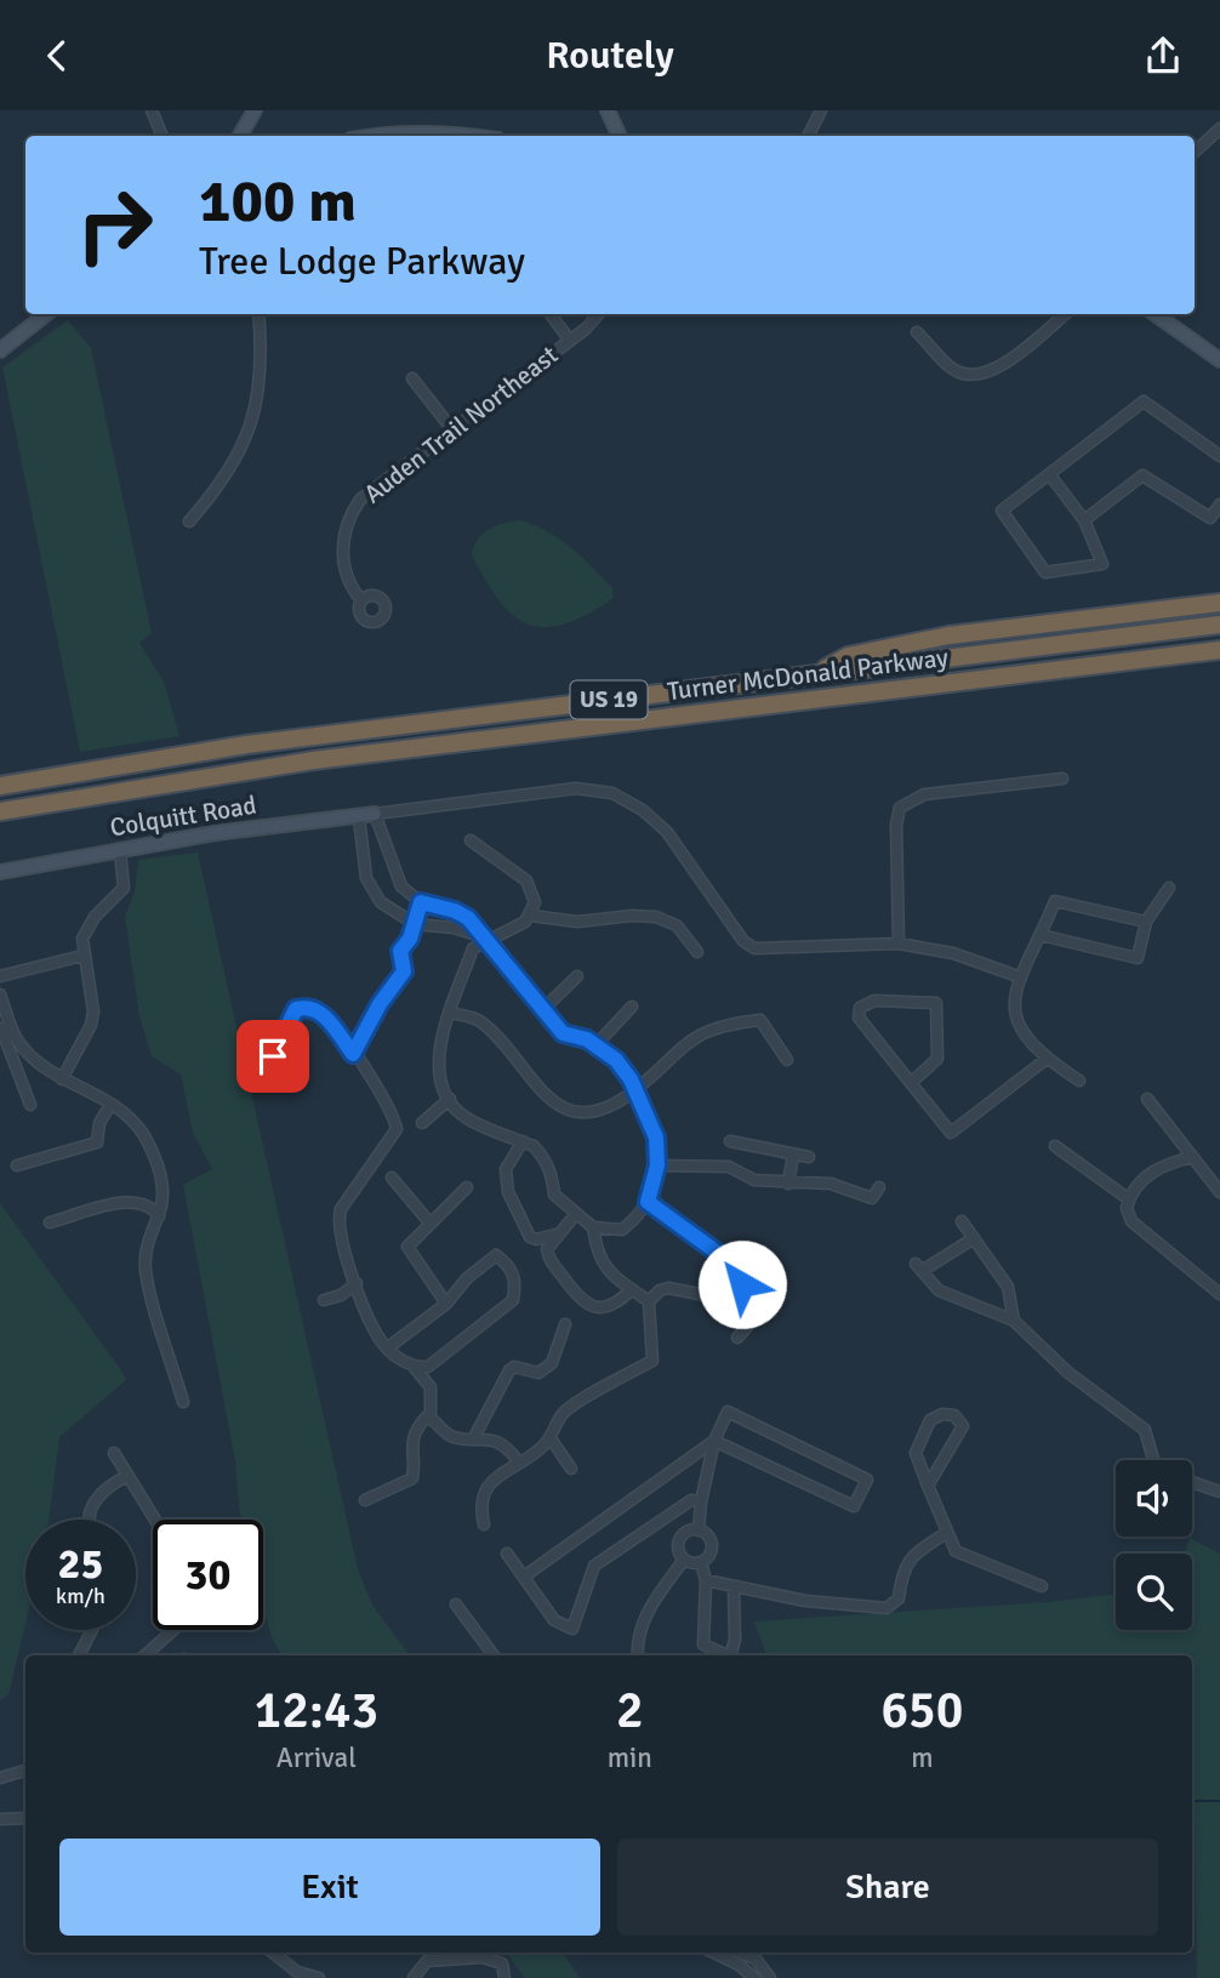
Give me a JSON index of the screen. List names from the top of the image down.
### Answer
{
  "streets": {
    "highway": ["Turner McDonald Parkway", "US 19"],
    "street": ["Auden Trail Northeast", "Colquitt Road"]
  },
  "page": {
    "header": "Routely",
    "turn": ["100 m", "Tree Lodge Parkway"],
    "speed": "25 km/h",
    "limit": "30",
    "eta": [
      "12:43",
      "Arrival",
      "2",
      "min",
      "650",
      "m"
    ],
    "buttons": ["Exit", "Share"]
  }
}
